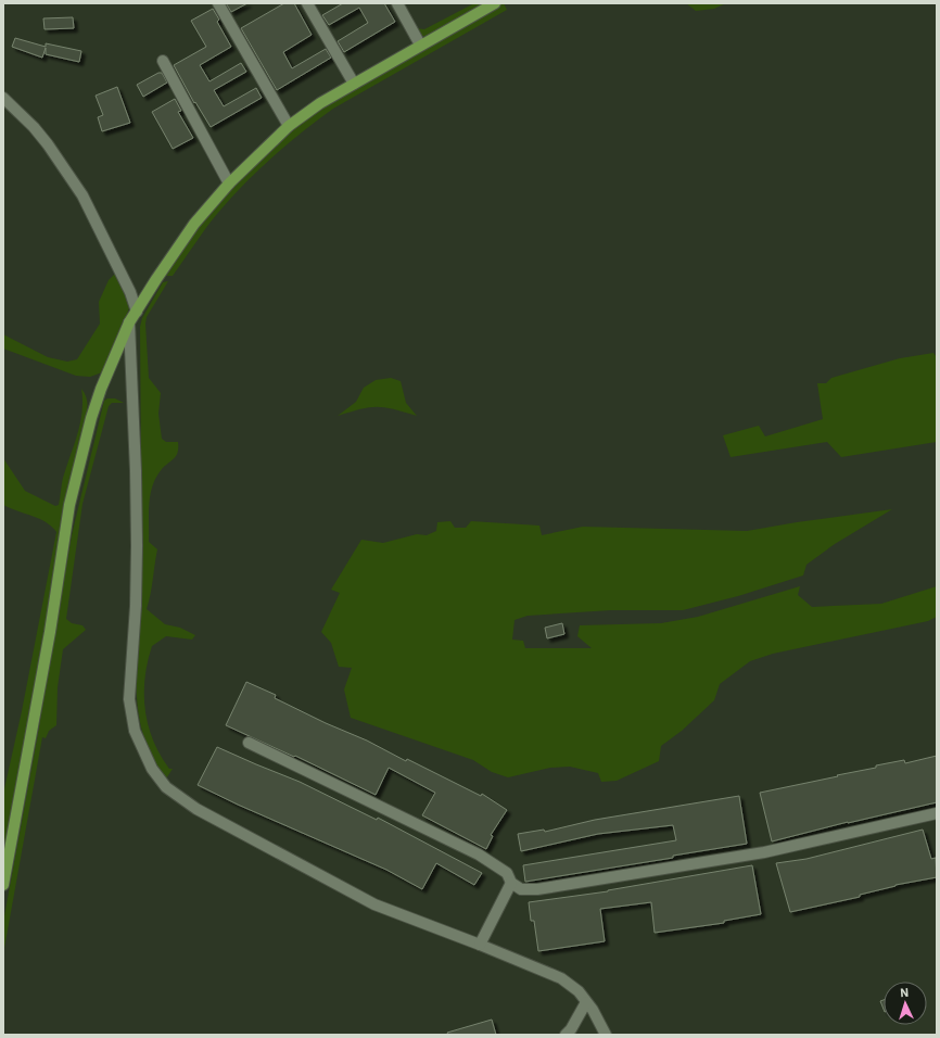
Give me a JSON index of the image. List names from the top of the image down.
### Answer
{
  "north": "top"
}
